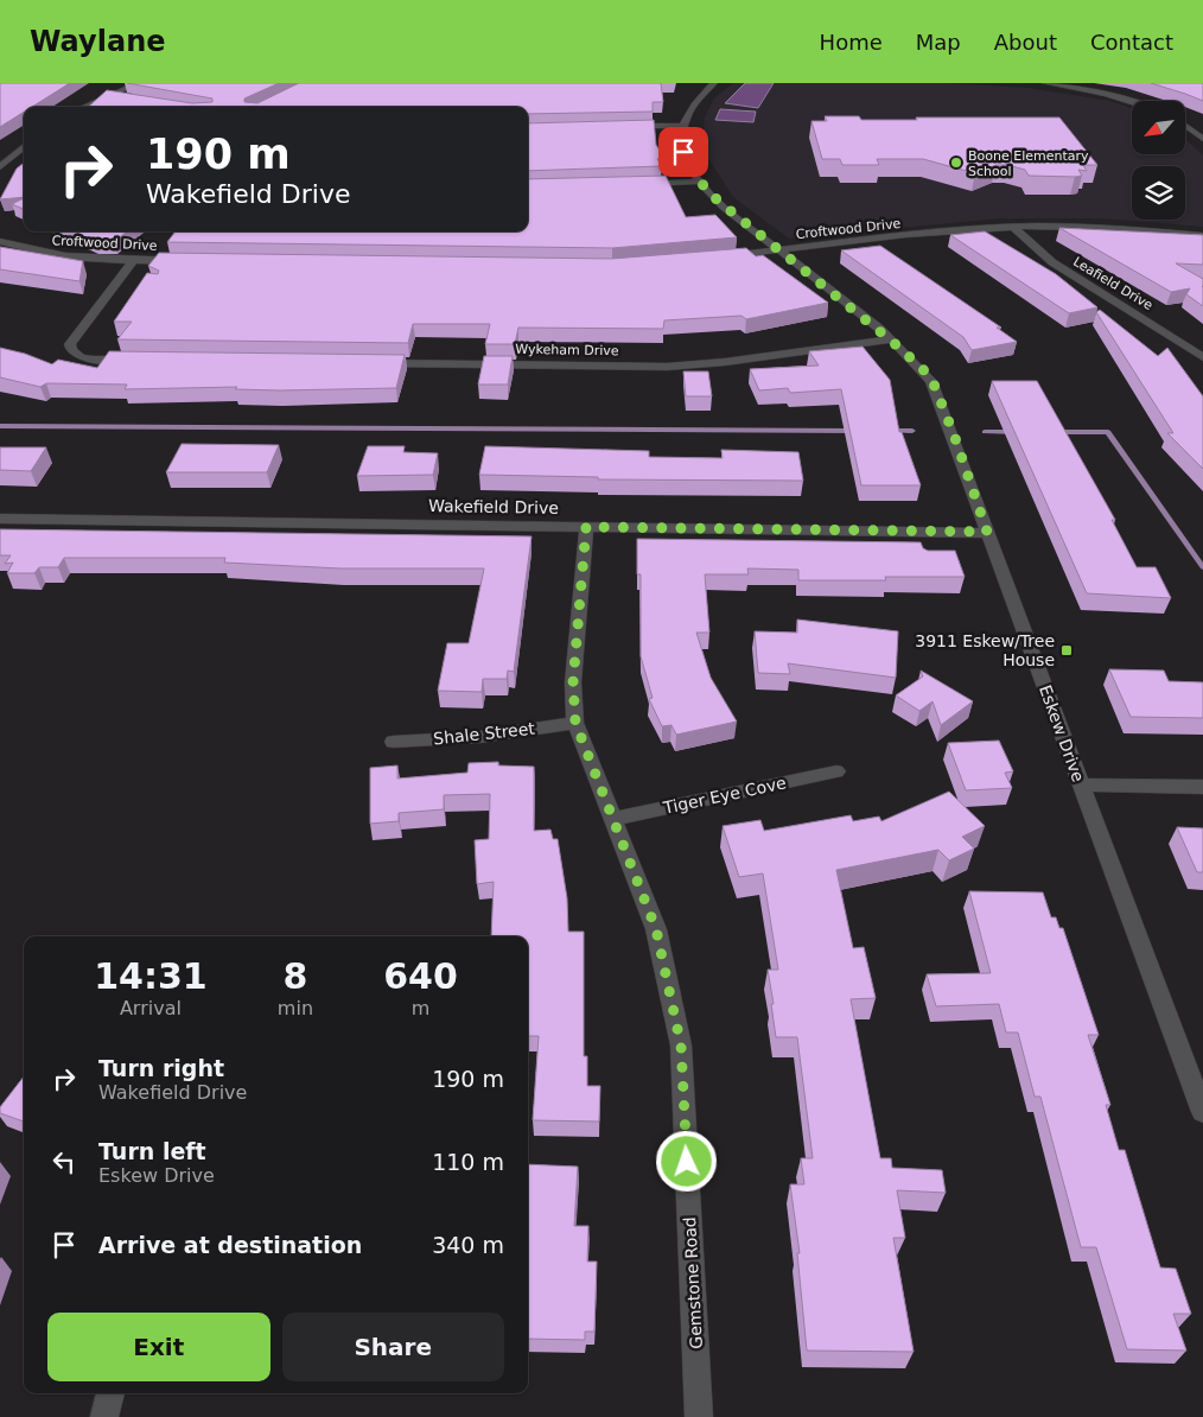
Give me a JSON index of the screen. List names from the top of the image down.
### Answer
{
  "streets": {
    "street": [
      "Croftwood Drive",
      "Leafield Drive",
      "Wykeham Drive",
      "Wakefield Drive",
      "Shale Street",
      "Eskew Drive",
      "Tiger Eye Cove",
      "Gemstone Road"
    ]
  },
  "crossings": [
    ["Croftwood Drive", "Leafield Drive"],
    ["Croftwood Drive", "Eskew Drive"],
    ["Wykeham Drive", "Eskew Drive"],
    ["Wakefield Drive", "Eskew Drive"],
    ["Wakefield Drive", "Gemstone Road"],
    ["Shale Street", "Gemstone Road"],
    ["Tiger Eye Cove", "Gemstone Road"]
  ],
  "places": {
    "other": ["Boone Elementary School"],
    "transit": ["3911 Eskew/Tree House"]
  },
  "north": "bottom left",
  "page": {
    "header": "Waylane",
    "nav": [
      "Home",
      "Map",
      "About",
      "Contact"
    ],
    "turn": ["190 m", "Wakefield Drive"],
    "eta": [
      "14:31",
      "Arrival",
      "8",
      "min",
      "640",
      "m"
    ],
    "list": [
      {
        "name": "Turn right",
        "note": "Wakefield Drive",
        "value": "190 m"
      },
      {
        "name": "Turn left",
        "note": "Eskew Drive",
        "value": "110 m"
      },
      {
        "name": "Arrive at destination",
        "value": "340 m"
      }
    ],
    "buttons": ["Exit", "Share"]
  }
}
